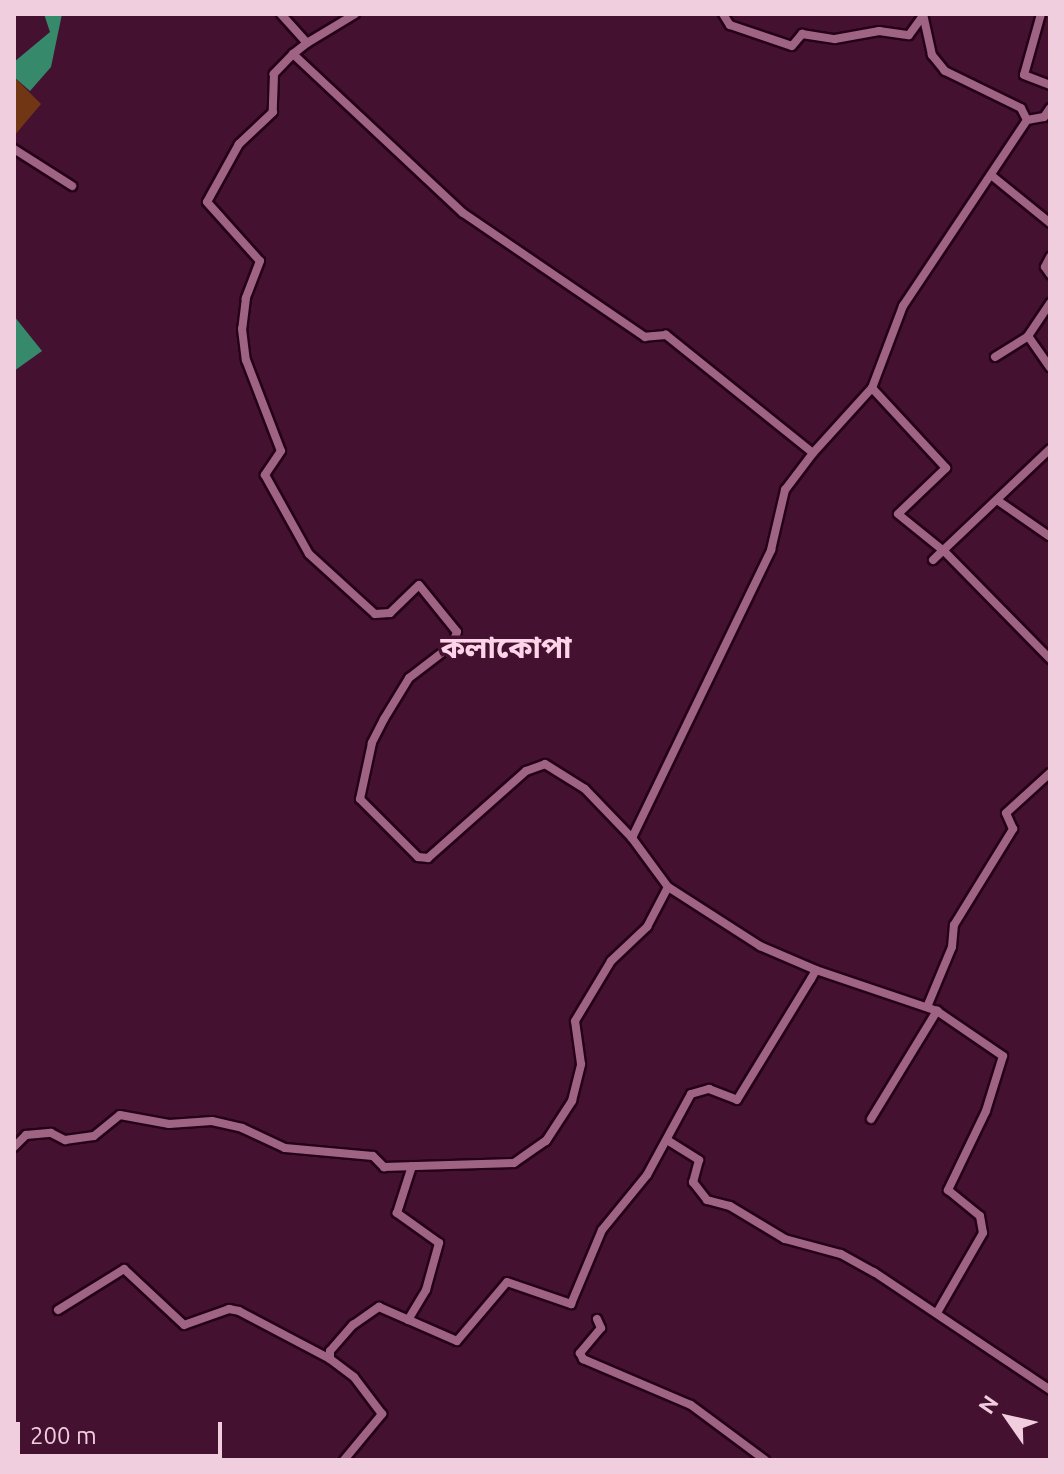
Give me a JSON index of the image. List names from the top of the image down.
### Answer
{
  "districts": ["কলাকোপা"],
  "scale_bar": "200 m",
  "north": "top left"
}
